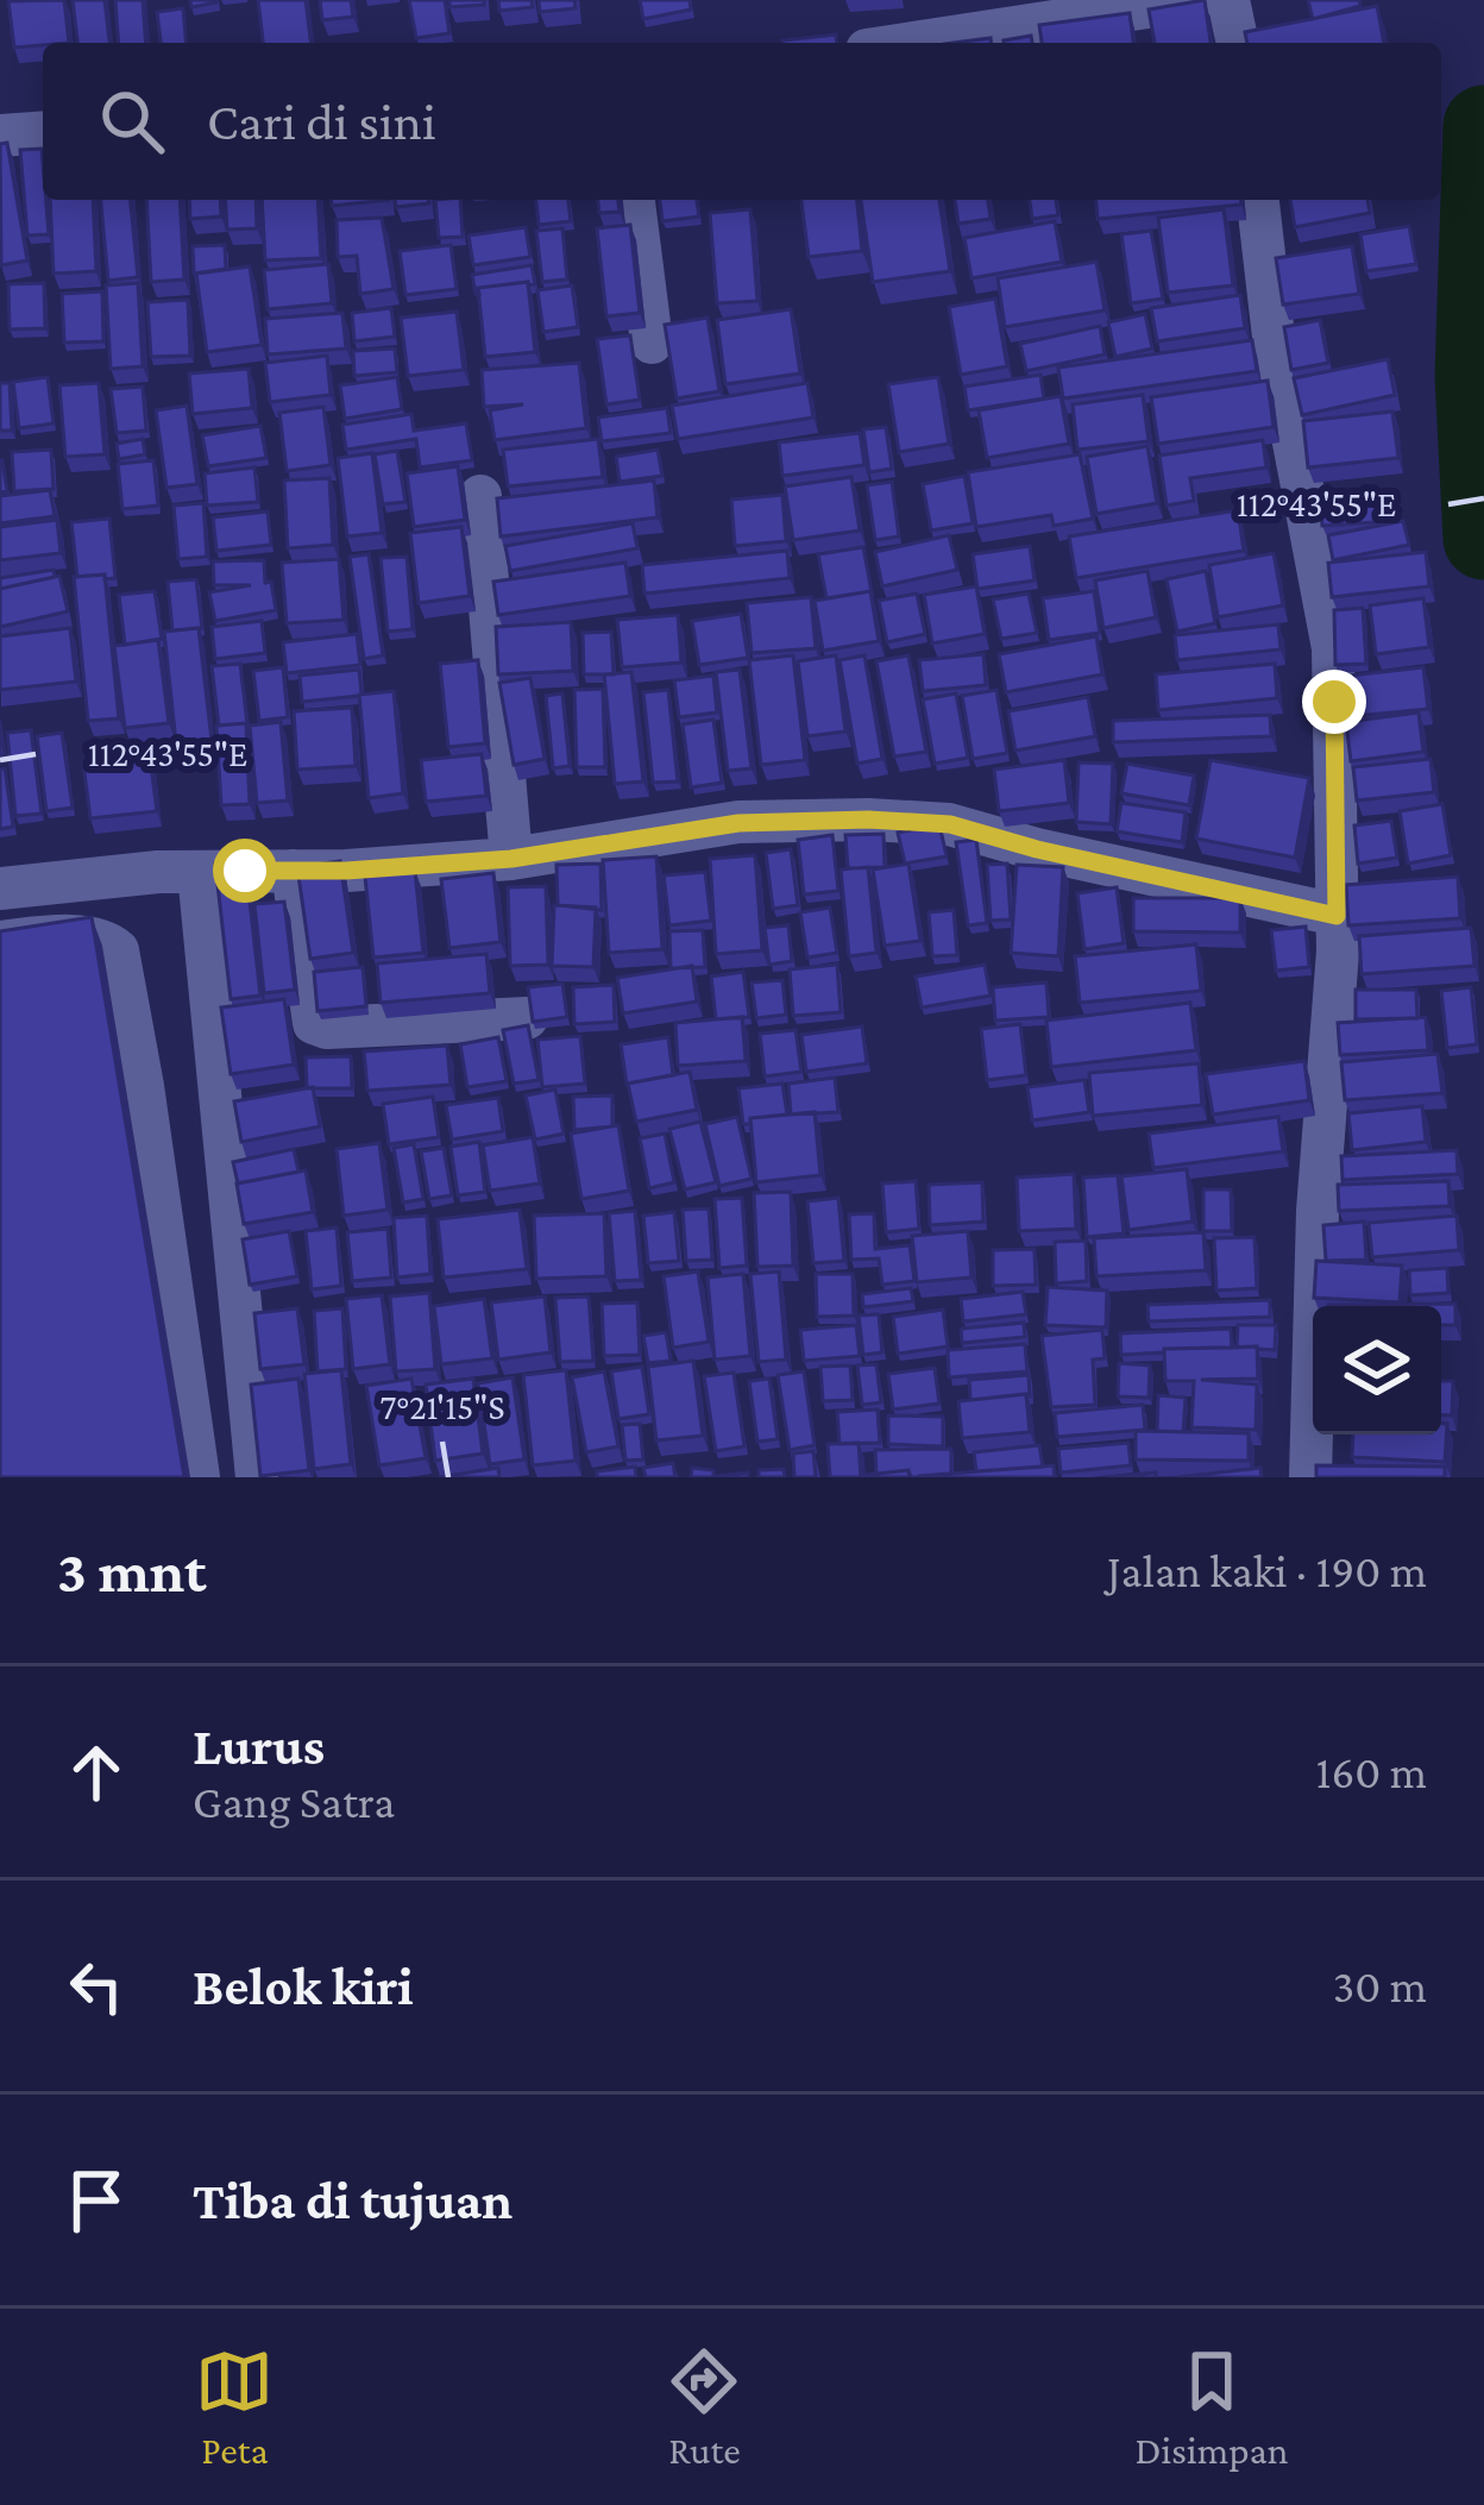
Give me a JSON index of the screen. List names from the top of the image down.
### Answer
{
  "page": {
    "search": "Cari di sini",
    "heading": ["3 mnt", "Jalan kaki · 190 m"],
    "list": [
      ["Lurus", "Gang Satra", "160 m"],
      ["Belok kiri", "30 m"],
      "Tiba di tujuan"
    ],
    "nav": ["Peta", "Rute", "Disimpan"]
  },
  "coordinates": ["112°43'55\"E", "7°21'15\"S"]
}
